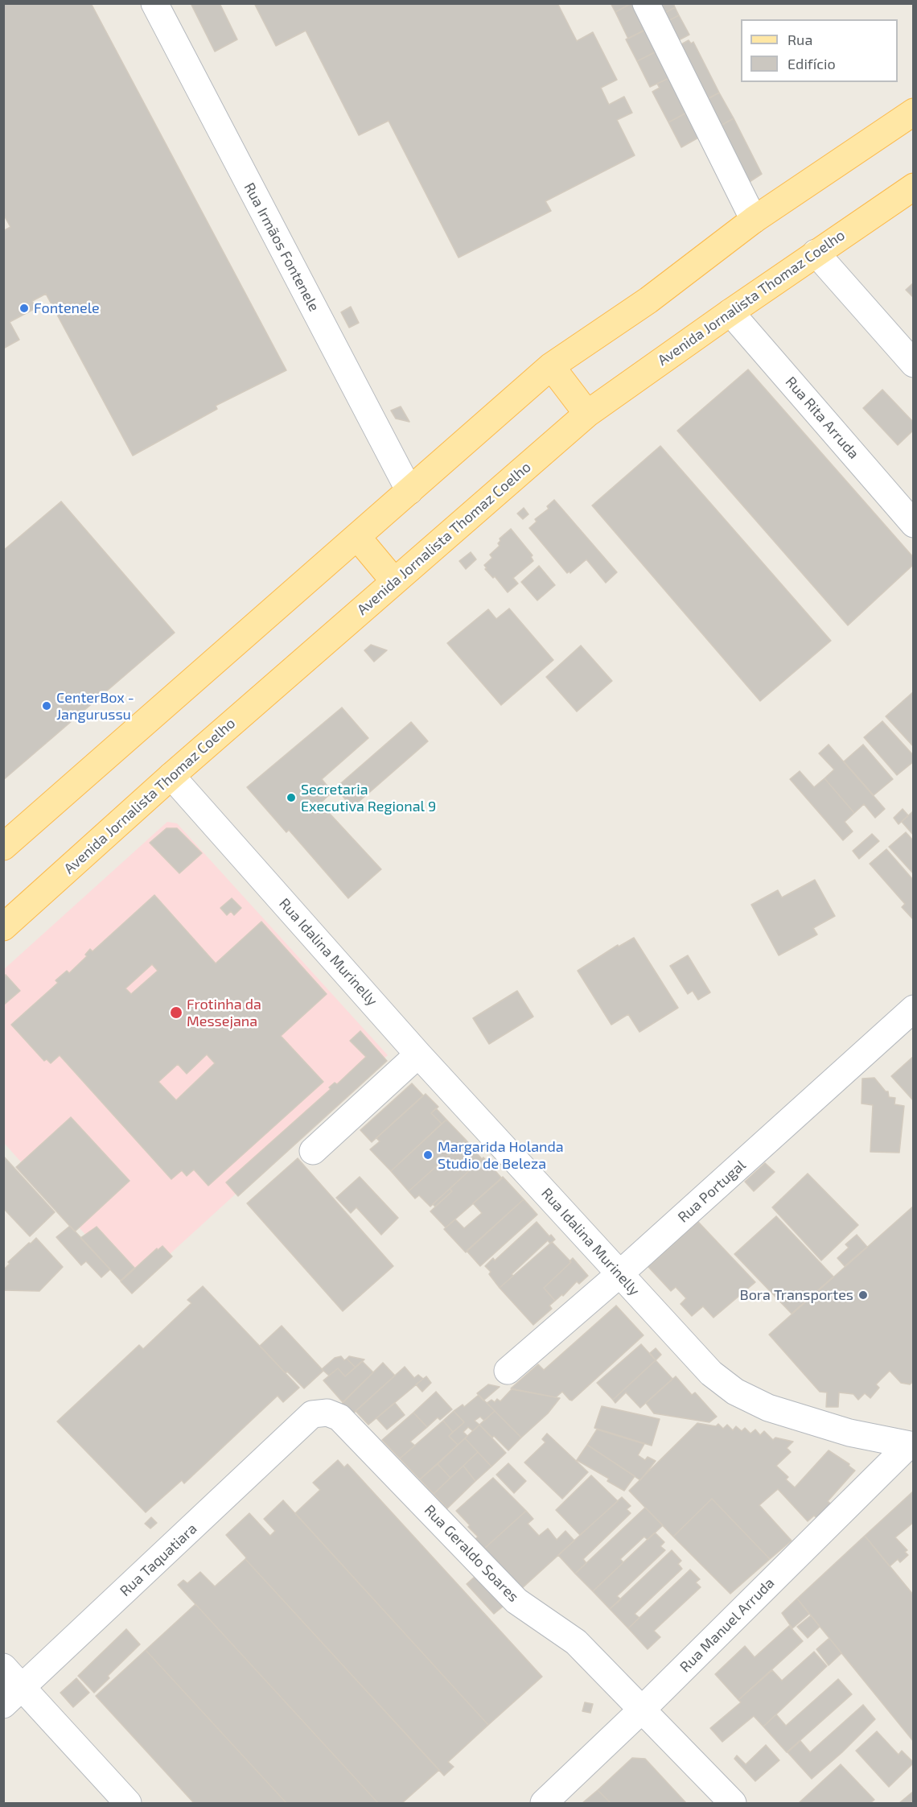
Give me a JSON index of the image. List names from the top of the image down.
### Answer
{
  "streets": {
    "main road": ["Avenida Jornalista Thomaz Coelho"],
    "street": [
      "Rua Irmãos Fontenele",
      "Rua Rita Arruda",
      "Rua Idalina Murinelly",
      "Rua Portugal",
      "Rua Geraldo Soares",
      "Rua Taquatiara",
      "Rua Manuel Arruda"
    ]
  },
  "crossings": [
    ["Avenida Jornalista Thomaz Coelho", "Rua Rita Arruda"],
    ["Avenida Jornalista Thomaz Coelho", "Rua Idalina Murinelly"],
    ["Rua Idalina Murinelly", "Rua Portugal"],
    ["Rua Idalina Murinelly", "Rua Manuel Arruda"],
    ["Rua Geraldo Soares", "Rua Taquatiara"],
    ["Rua Geraldo Soares", "Rua Manuel Arruda"]
  ],
  "places": [
    "Fontenele",
    "CenterBox - Jangurussu",
    "Secretaria Executiva Regional 9",
    "Frotinha da Messejana",
    "Margarida Holanda Studio de Beleza",
    "Bora Transportes"
  ],
  "legend": ["Rua", "Edifício"]
}
